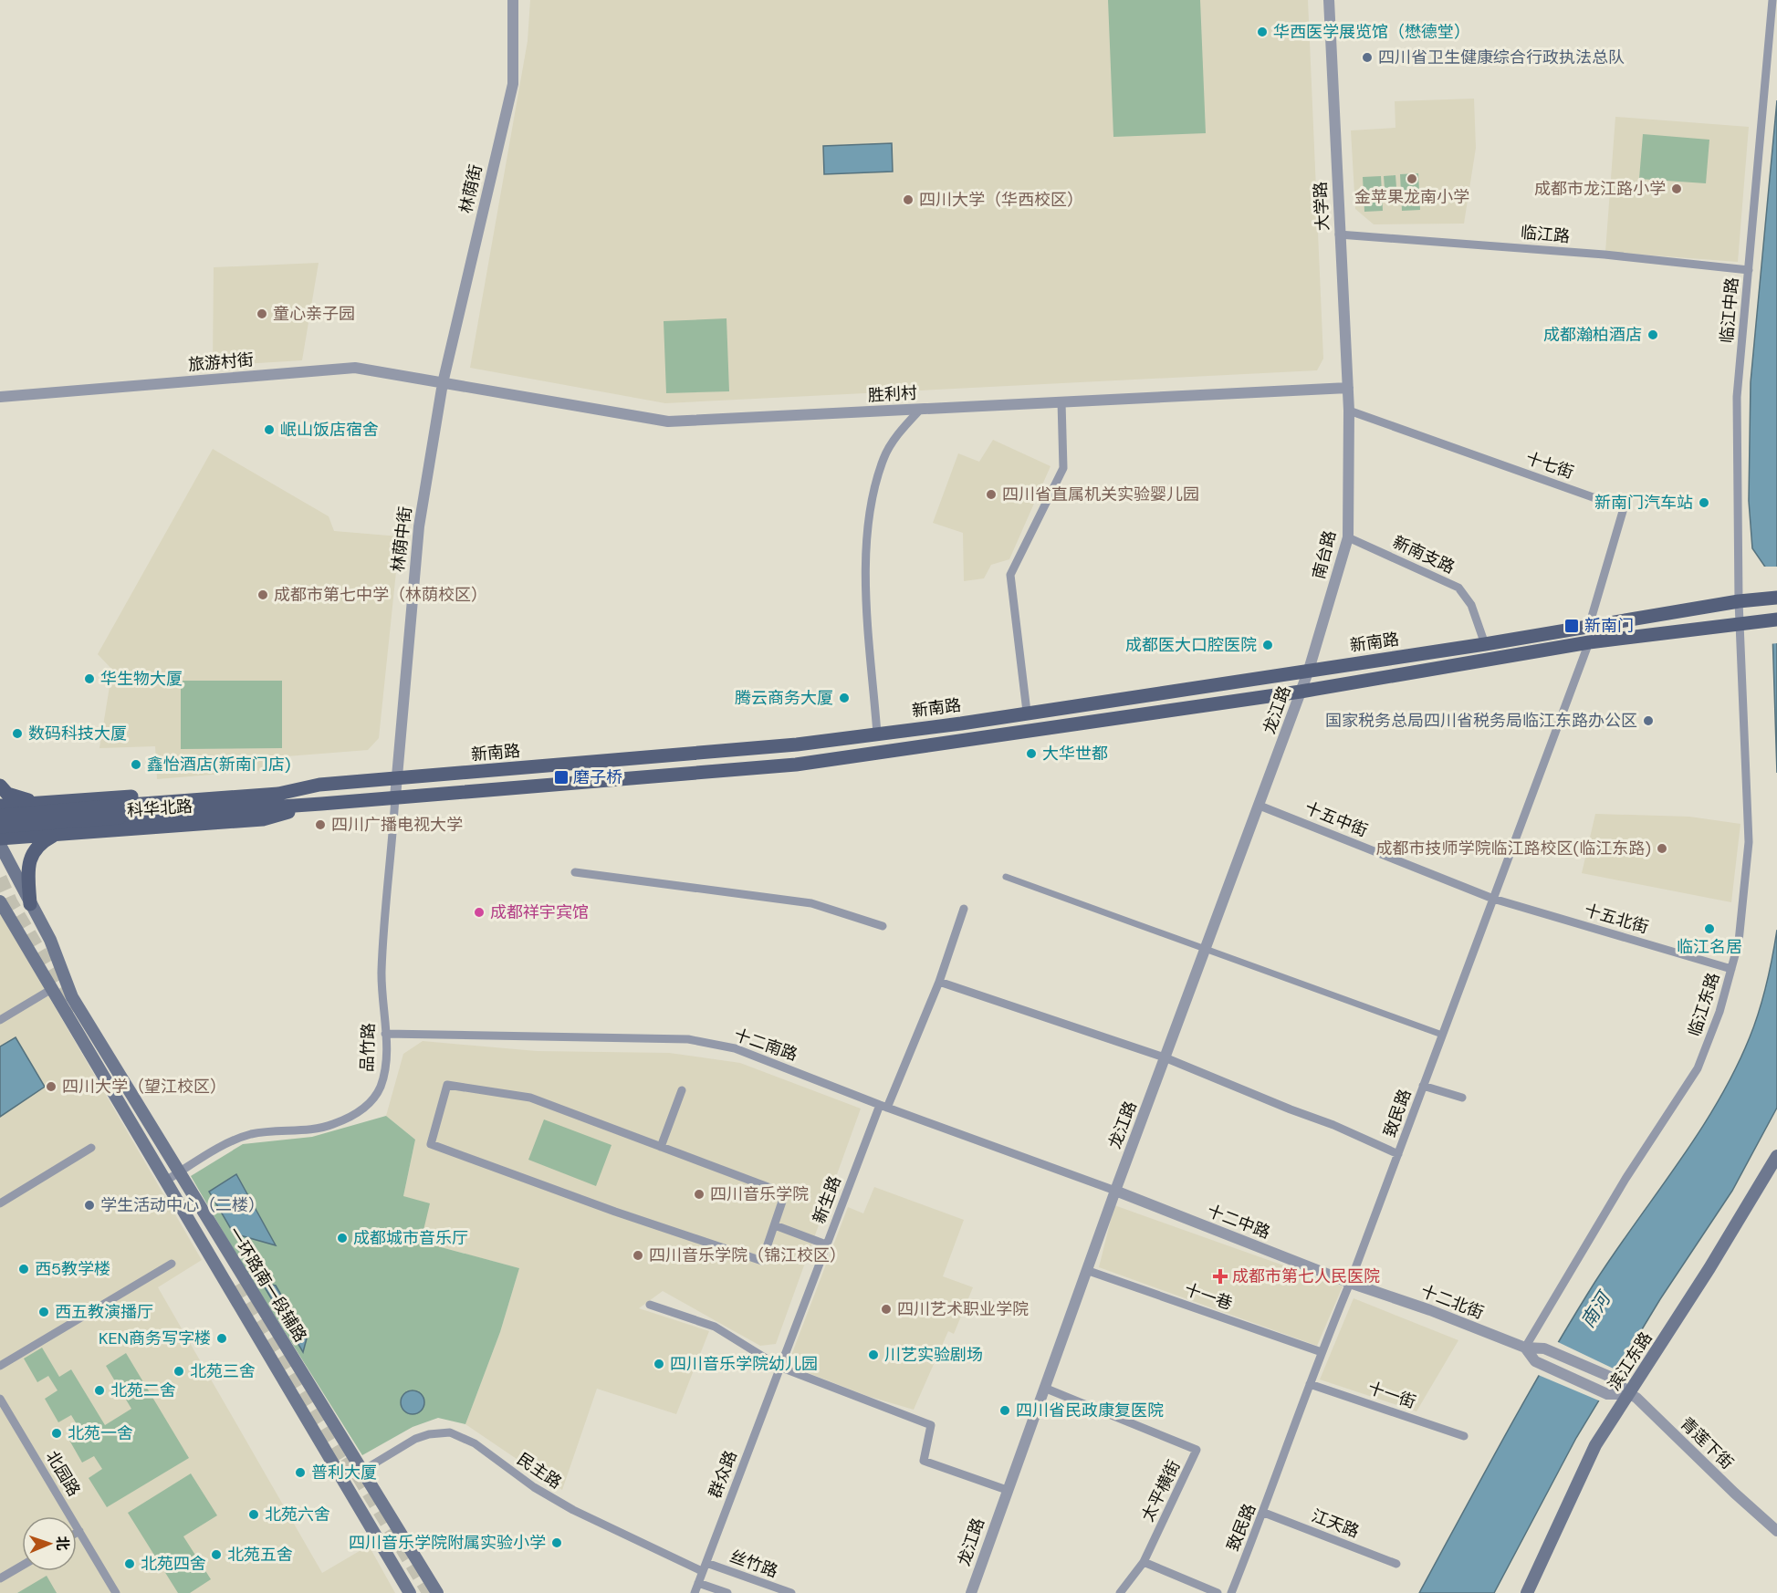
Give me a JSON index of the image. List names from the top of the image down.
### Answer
{
  "streets": {
    "main road": [
      "新南路",
      "科华北路",
      "一环路南一段辅路",
      "滨江东路"
    ],
    "street": [
      "林荫街",
      "大学路",
      "临江路",
      "临江中路",
      "旅游村街",
      "胜利村",
      "十七街",
      "林荫中街",
      "南台路",
      "新南支路",
      "龙江路",
      "十五中街",
      "十五北街",
      "临江东路",
      "十二南路",
      "品竹路",
      "致民路",
      "新生路",
      "十二中路",
      "十一巷",
      "十二北街",
      "十一街",
      "青莲下街",
      "民主路",
      "北园路",
      "群众路",
      "太平横街",
      "江天路",
      "丝竹路"
    ]
  },
  "crossings": [
    ["林荫街", "旅游村街"],
    ["林荫街", "胜利村"],
    ["林荫街", "林荫中街"],
    ["大学路", "临江路"],
    ["大学路", "胜利村"],
    ["大学路", "十七街"],
    ["大学路", "南台路"],
    ["临江路", "临江中路"],
    ["临江中路", "新南路"],
    ["临江中路", "临江东路"],
    ["旅游村街", "胜利村"],
    ["旅游村街", "林荫中街"],
    ["胜利村", "林荫中街"],
    ["十七街", "南台路"],
    ["十七街", "新南路"],
    ["林荫中街", "新南路"],
    ["林荫中街", "品竹路"],
    ["南台路", "新南支路"],
    ["南台路", "新南路"],
    ["南台路", "龙江路"],
    ["新南支路", "新南路"],
    ["新南路", "龙江路"],
    ["新南路", "科华北路"],
    ["龙江路", "十五中街"],
    ["龙江路", "十二南路"],
    ["龙江路", "十二中路"],
    ["龙江路", "十一巷"],
    ["龙江路", "太平横街"],
    ["十五中街", "十五北街"],
    ["十五中街", "致民路"],
    ["十五北街", "临江东路"],
    ["十五北街", "致民路"],
    ["临江东路", "十二北街"],
    ["临江东路", "青莲下街"],
    ["十二南路", "品竹路"],
    ["十二南路", "新生路"],
    ["十二南路", "十二中路"],
    ["品竹路", "一环路南一段辅路"],
    ["致民路", "十二中路"],
    ["致民路", "十一巷"],
    ["致民路", "十二北街"],
    ["致民路", "十一街"],
    ["致民路", "江天路"],
    ["新生路", "群众路"],
    ["十二中路", "十二北街"],
    ["一环路南一段辅路", "民主路"],
    ["十二北街", "青莲下街"],
    ["滨江东路", "青莲下街"],
    ["民主路", "群众路"],
    ["民主路", "丝竹路"],
    ["群众路", "丝竹路"]
  ],
  "water": ["南河"],
  "places": {
    "other": [
      "华西医学展览馆（懋德堂）",
      "四川省卫生健康综合行政执法总队",
      "金苹果龙南小学",
      "成都市龙江路小学",
      "四川大学（华西校区）",
      "童心亲子园",
      "成都瀚柏酒店",
      "岷山饭店宿舍",
      "四川省直属机关实验婴儿园",
      "新南门汽车站",
      "成都市第七中学（林荫校区）",
      "成都医大口腔医院",
      "华生物大厦",
      "腾云商务大厦",
      "国家税务总局四川省税务局临江东路办公区",
      "数码科技大厦",
      "大华世都",
      "鑫怡酒店(新南门店)",
      "四川广播电视大学",
      "成都市技师学院临江路校区(临江东路)",
      "成都祥宇宾馆",
      "临江名居",
      "四川大学（望江校区）",
      "四川音乐学院",
      "学生活动中心（二楼）",
      "成都城市音乐厅",
      "四川音乐学院（锦江校区）",
      "西5教学楼",
      "四川艺术职业学院",
      "西五教演播厅",
      "KEN商务写字楼",
      "川艺实验剧场",
      "四川音乐学院幼儿园",
      "北苑三舍",
      "北苑二舍",
      "四川省民政康复医院",
      "北苑一舍",
      "普利大厦",
      "北苑六舍",
      "四川音乐学院附属实验小学",
      "北苑五舍",
      "北苑四舍"
    ],
    "transit": ["新南门", "磨子桥"],
    "health": ["成都市第七人民医院"]
  },
  "north": "right"
}
